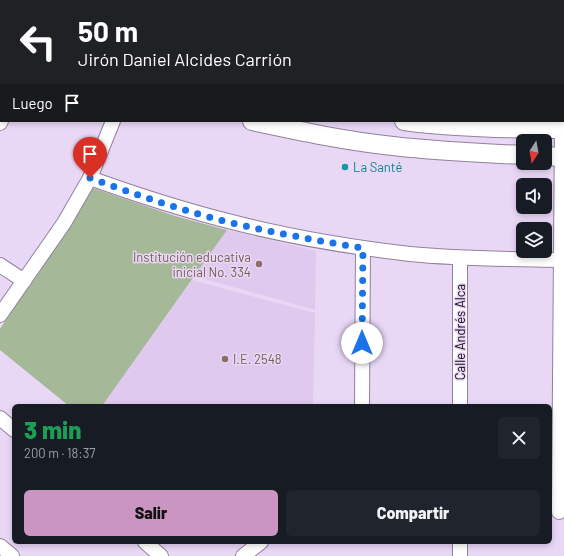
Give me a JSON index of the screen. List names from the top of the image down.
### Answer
{
  "streets": {
    "street": ["Calle Andrés Alca"]
  },
  "places": ["La Santé", "Institución educativa inicial No. 334", "I.E. 2548"],
  "north": "bottom",
  "page": {
    "turn": ["50 m", "Jirón Daniel Alcides Carrión"],
    "then": "Luego",
    "heading": ["3 min", "200 m · 18:37"],
    "buttons": ["Salir", "Compartir"]
  }
}
